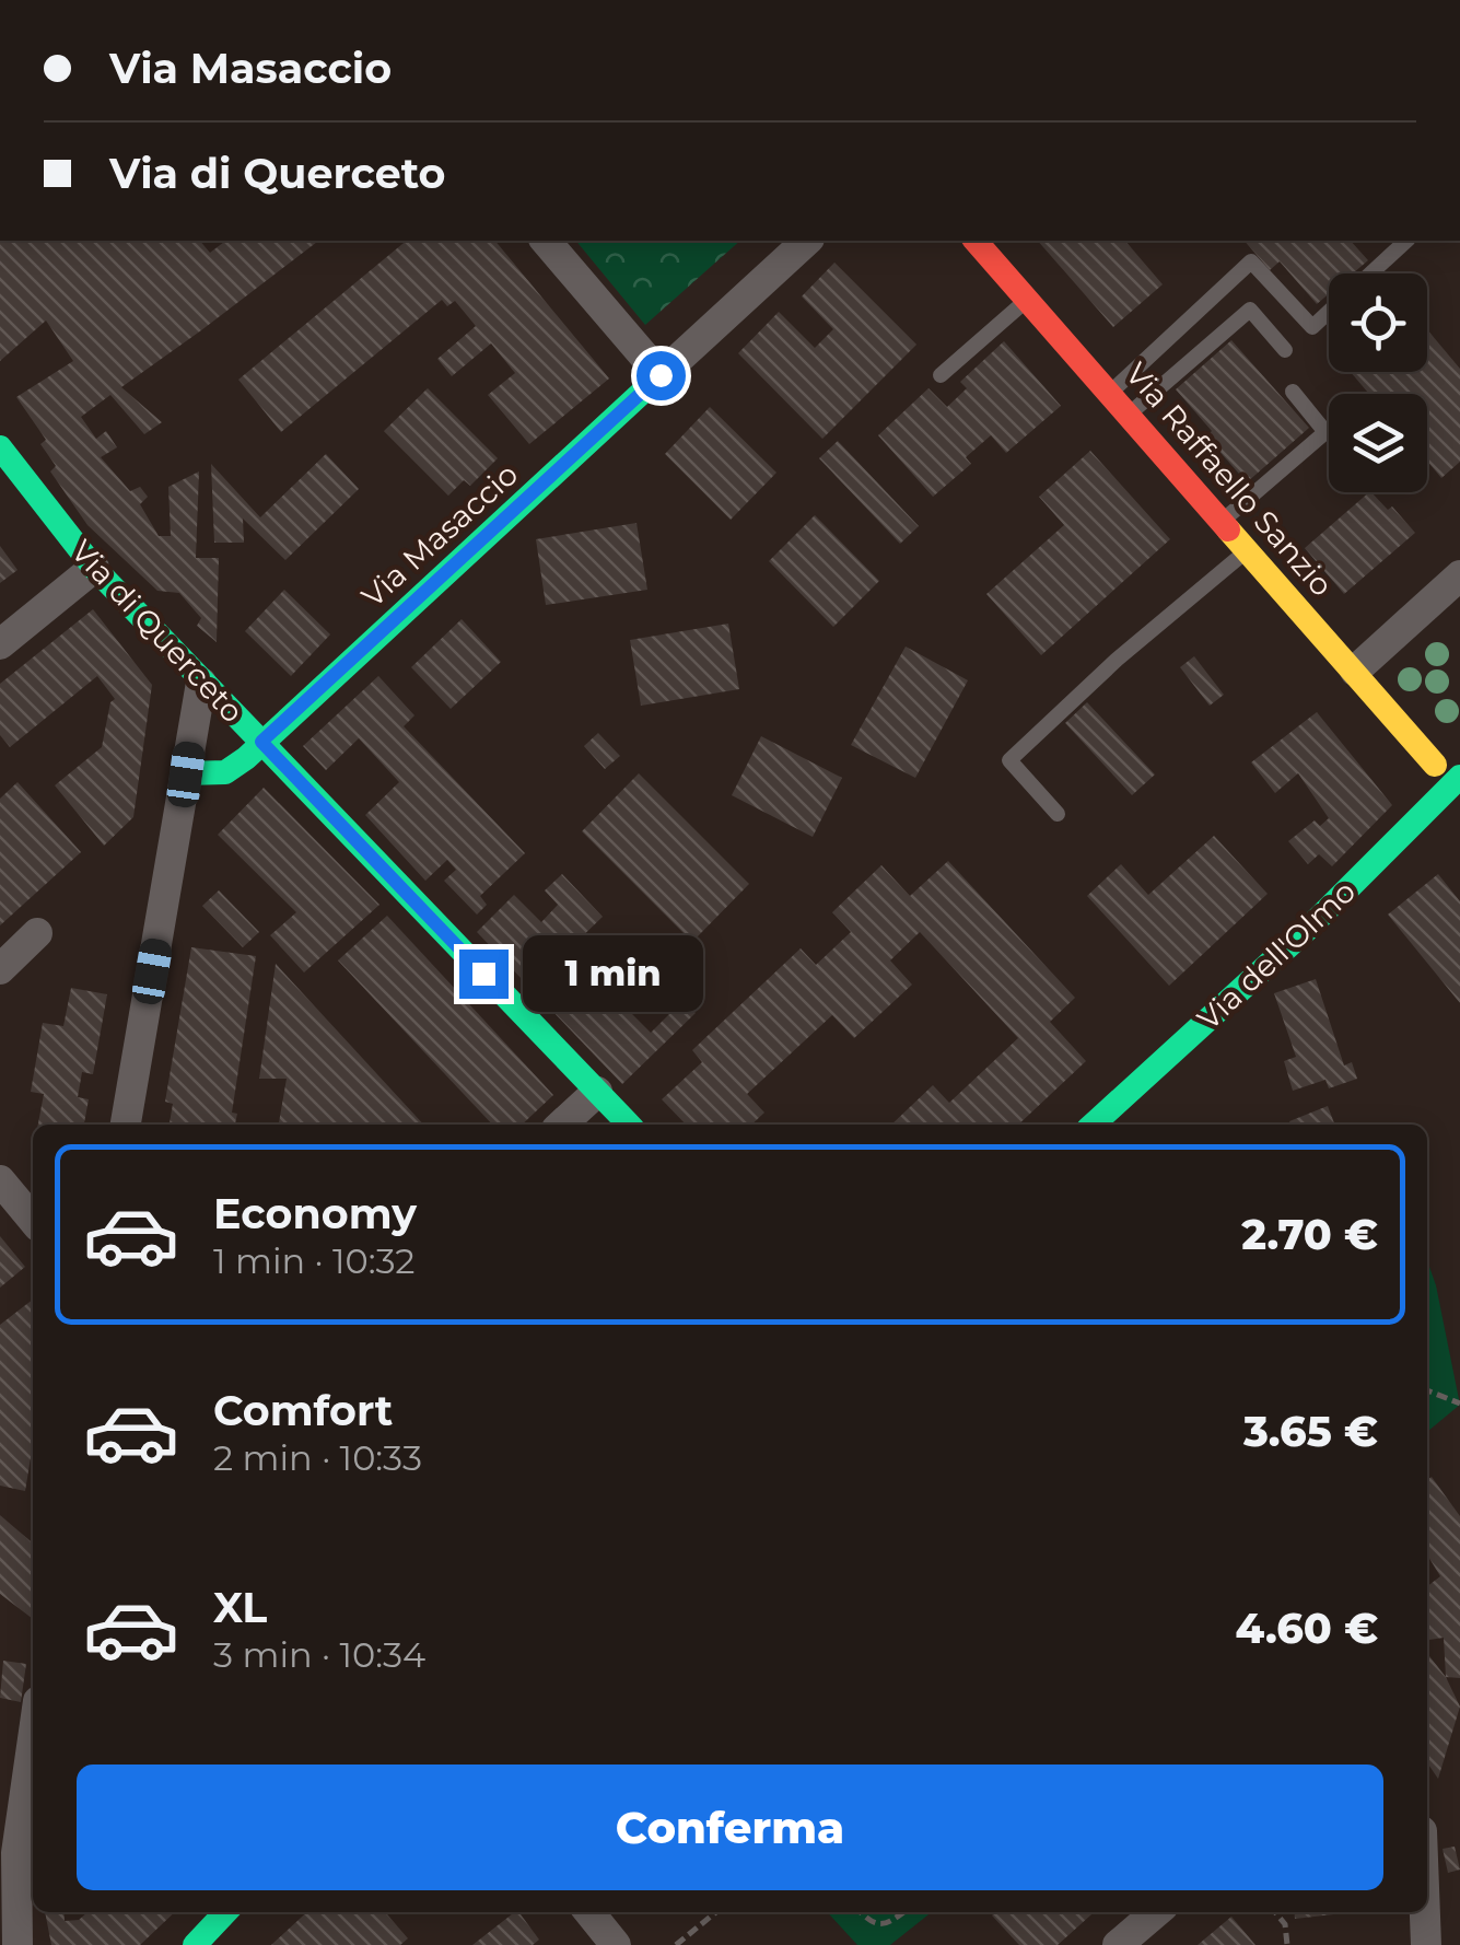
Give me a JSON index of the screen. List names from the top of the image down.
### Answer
{
  "streets": {
    "street": [
      "Via Raffaello Sanzio",
      "Via Masaccio",
      "Via di Querceto",
      "Via dell'Olmo"
    ]
  },
  "crossings": [
    ["Via Raffaello Sanzio", "Via dell'Olmo"],
    ["Via Masaccio", "Via di Querceto"]
  ],
  "page": {
    "banner": ["Via Masaccio", "Via di Querceto"],
    "bubble": "1 min",
    "list": [
      {
        "name": "Economy",
        "note": "1 min · 10:32",
        "value": "2.70 €"
      },
      {
        "name": "Comfort",
        "note": "2 min · 10:33",
        "value": "3.65 €"
      },
      {
        "name": "XL",
        "note": "3 min · 10:34",
        "value": "4.60 €"
      }
    ],
    "buttons": "Conferma"
  }
}
